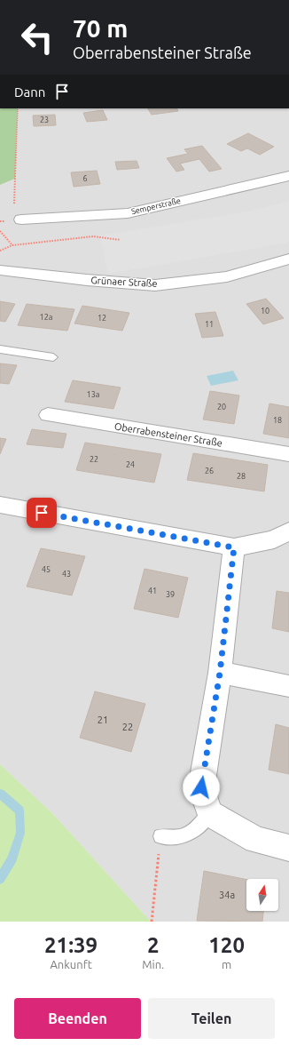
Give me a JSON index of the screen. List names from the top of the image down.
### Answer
{
  "streets": {
    "street": ["Semperstraße", "Grünaer Straße", "Oberrabensteiner Straße"]
  },
  "house_numbers": [
    "23",
    "6",
    "10",
    "12a",
    "12",
    "11",
    "13a",
    "20",
    "18",
    "22",
    "24",
    "26",
    "28",
    "45",
    "43",
    "41",
    "39",
    "21",
    "22",
    "34a"
  ],
  "north": "top",
  "page": {
    "turn": ["70 m", "Oberrabensteiner Straße"],
    "then": "Dann",
    "eta": [
      "21:39",
      "Ankunft",
      "2",
      "Min.",
      "120",
      "m"
    ],
    "buttons": ["Beenden", "Teilen"]
  }
}
